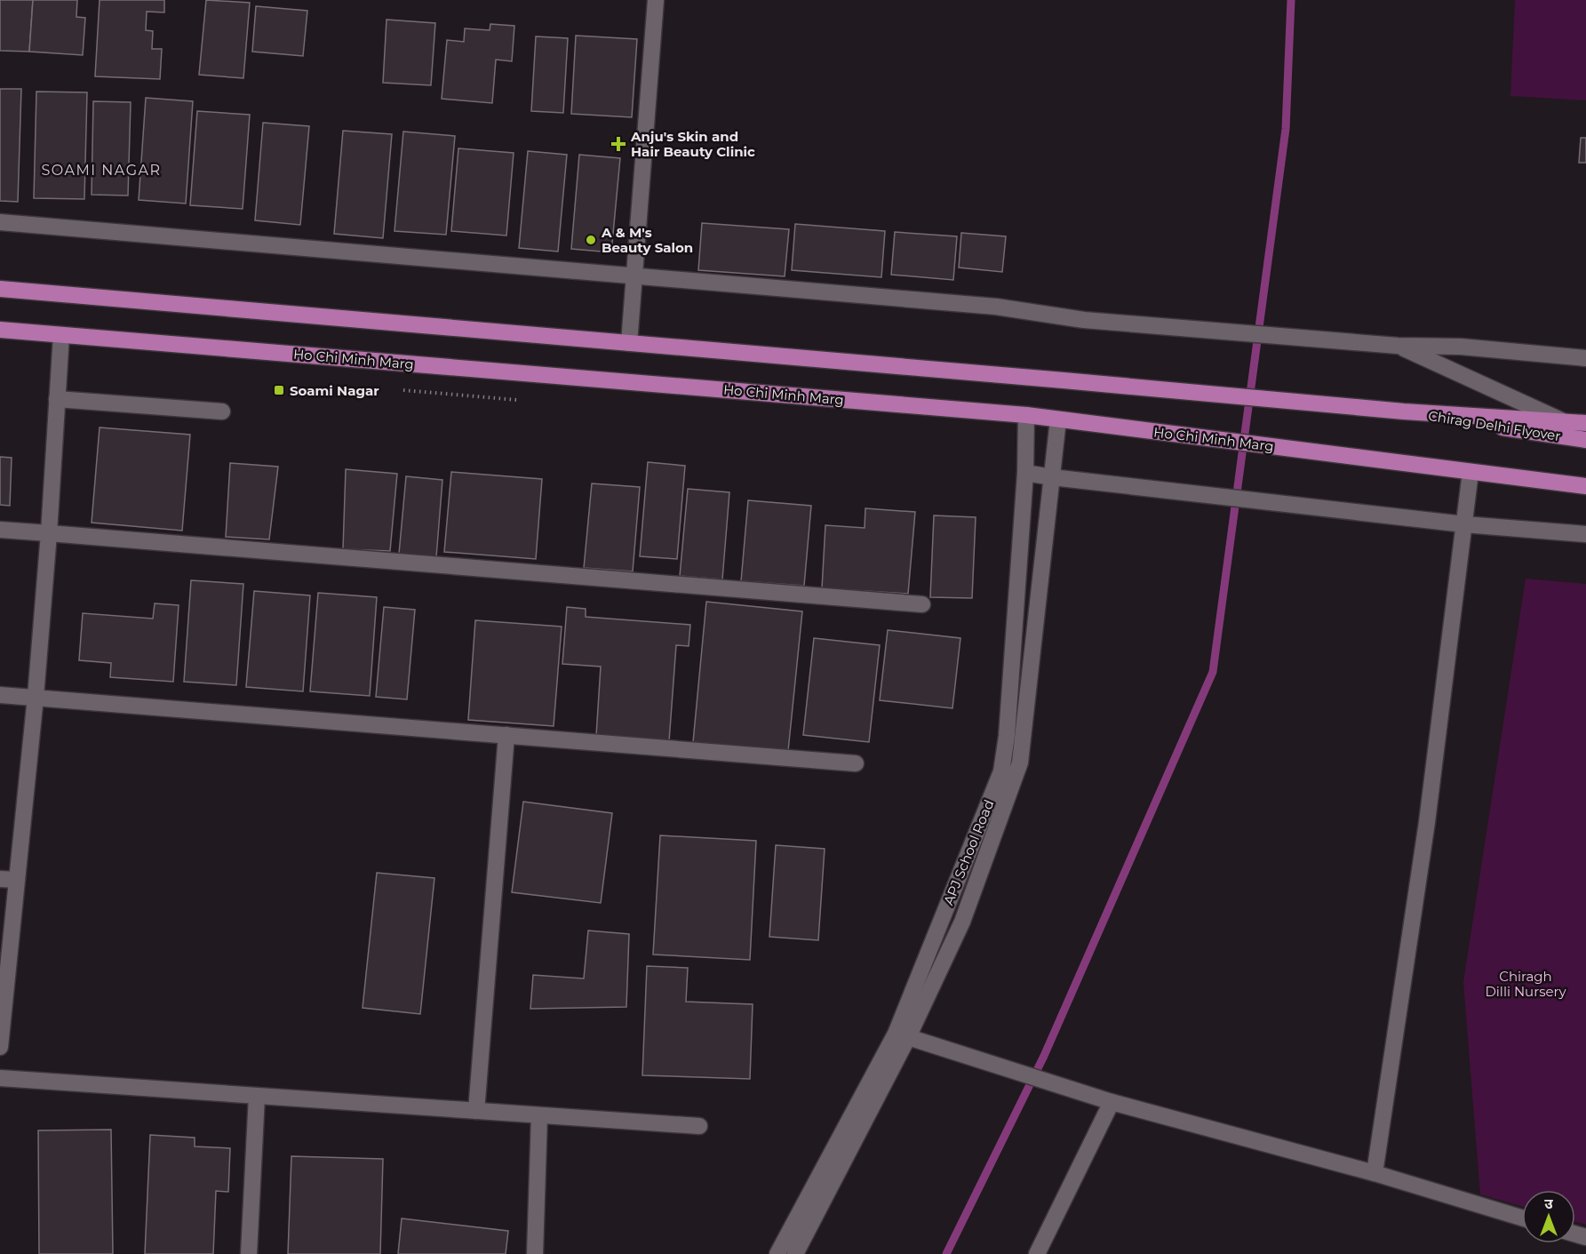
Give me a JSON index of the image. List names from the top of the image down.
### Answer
{
  "streets": {
    "main road": ["Ho Chi Minh Marg", "Chirag Delhi Flyover"],
    "street": ["APJ School Road"]
  },
  "crossings": [
    ["Ho Chi Minh Marg", "APJ School Road"]
  ],
  "districts": ["SOAMI NAGAR"],
  "parks": ["Chiragh Dilli Nursery"],
  "places": {
    "health": ["Anju's Skin and Hair Beauty Clinic"],
    "other": ["A & M's Beauty Salon"],
    "transit": ["Soami Nagar"]
  },
  "north": "top"
}
